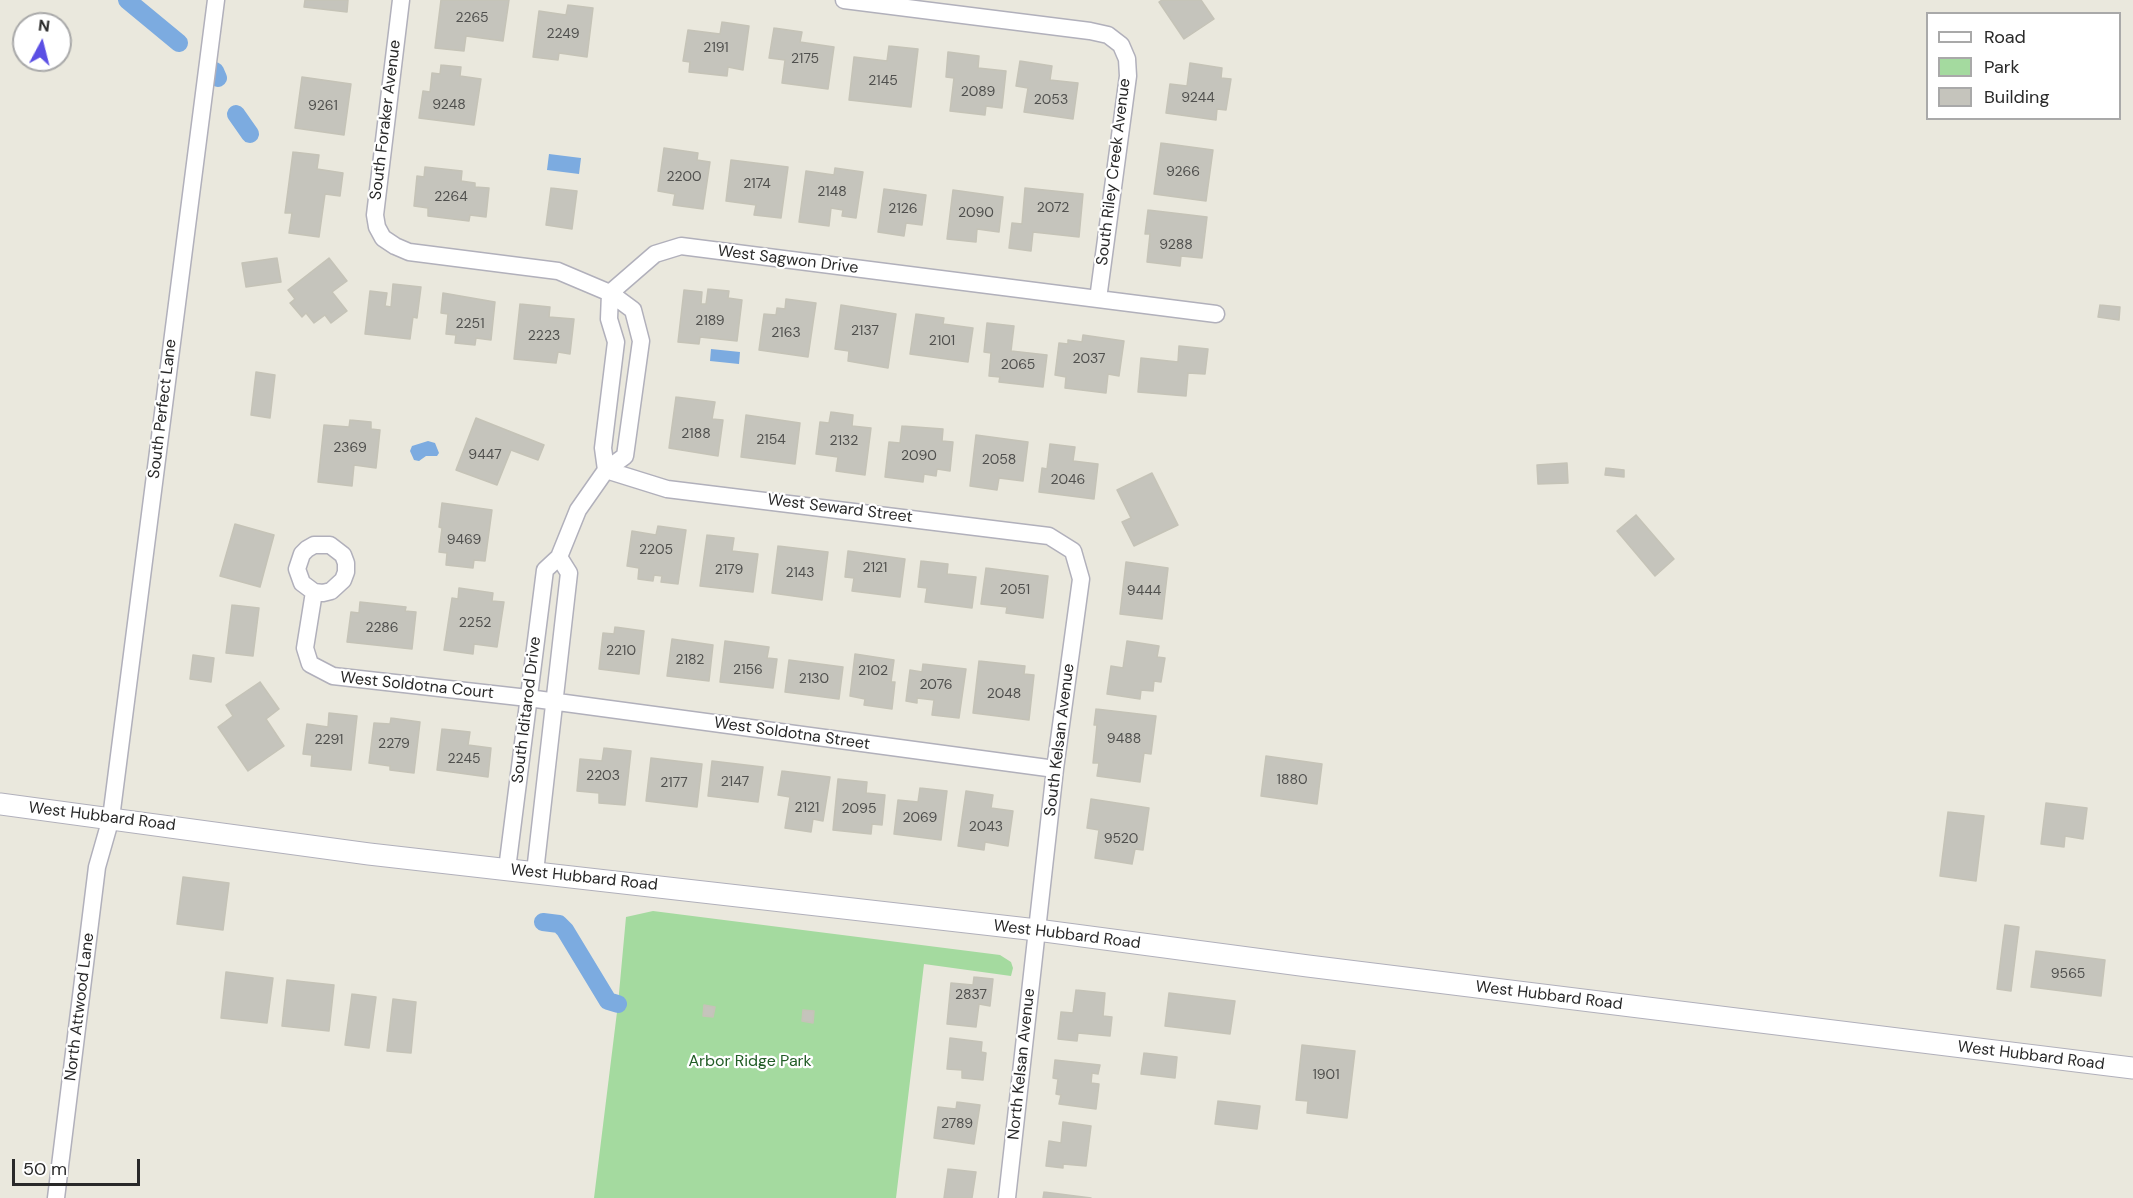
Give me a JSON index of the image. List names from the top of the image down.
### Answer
{
  "streets": {
    "street": [
      "South Foraker Avenue",
      "South Riley Creek Avenue",
      "West Sagwon Drive",
      "South Perfect Lane",
      "West Seward Street",
      "West Soldotna Court",
      "South Iditarod Drive",
      "West Soldotna Street",
      "South Kelsan Avenue",
      "West Hubbard Road",
      "North Attwood Lane",
      "North Kelsan Avenue"
    ]
  },
  "crossings": [
    ["South Foraker Avenue", "West Sagwon Drive"],
    ["South Foraker Avenue", "South Iditarod Drive"],
    ["South Riley Creek Avenue", "West Sagwon Drive"],
    ["West Sagwon Drive", "South Iditarod Drive"],
    ["South Perfect Lane", "West Hubbard Road"],
    ["South Perfect Lane", "North Attwood Lane"],
    ["West Seward Street", "South Iditarod Drive"],
    ["West Seward Street", "South Kelsan Avenue"],
    ["West Soldotna Court", "South Iditarod Drive"],
    ["West Soldotna Court", "West Soldotna Street"],
    ["South Iditarod Drive", "West Soldotna Street"],
    ["South Iditarod Drive", "West Hubbard Road"],
    ["West Soldotna Street", "South Kelsan Avenue"],
    ["South Kelsan Avenue", "West Hubbard Road"],
    ["South Kelsan Avenue", "North Kelsan Avenue"],
    ["West Hubbard Road", "North Attwood Lane"],
    ["West Hubbard Road", "North Kelsan Avenue"]
  ],
  "parks": ["Arbor Ridge Park"],
  "house_numbers": [
    "2265",
    "2249",
    "2191",
    "2175",
    "2145",
    "2089",
    "9244",
    "2053",
    "9248",
    "9261",
    "9266",
    "2200",
    "2174",
    "2148",
    "2264",
    "2072",
    "2126",
    "2090",
    "9288",
    "2189",
    "2251",
    "2137",
    "2163",
    "2223",
    "2101",
    "2037",
    "2065",
    "2188",
    "2154",
    "2132",
    "2369",
    "9447",
    "2090",
    "2058",
    "2046",
    "9469",
    "2205",
    "2121",
    "2179",
    "2143",
    "2051",
    "9444",
    "2252",
    "2286",
    "2210",
    "2182",
    "2156",
    "2102",
    "2130",
    "2076",
    "2048",
    "9488",
    "2291",
    "2279",
    "2245",
    "2203",
    "1880",
    "2147",
    "2177",
    "2121",
    "2095",
    "2069",
    "2043",
    "9520",
    "9565",
    "2837",
    "1901",
    "2789"
  ],
  "legend": ["Road", "Park", "Building"],
  "scale_bar": "50 m",
  "north": "top"
}
